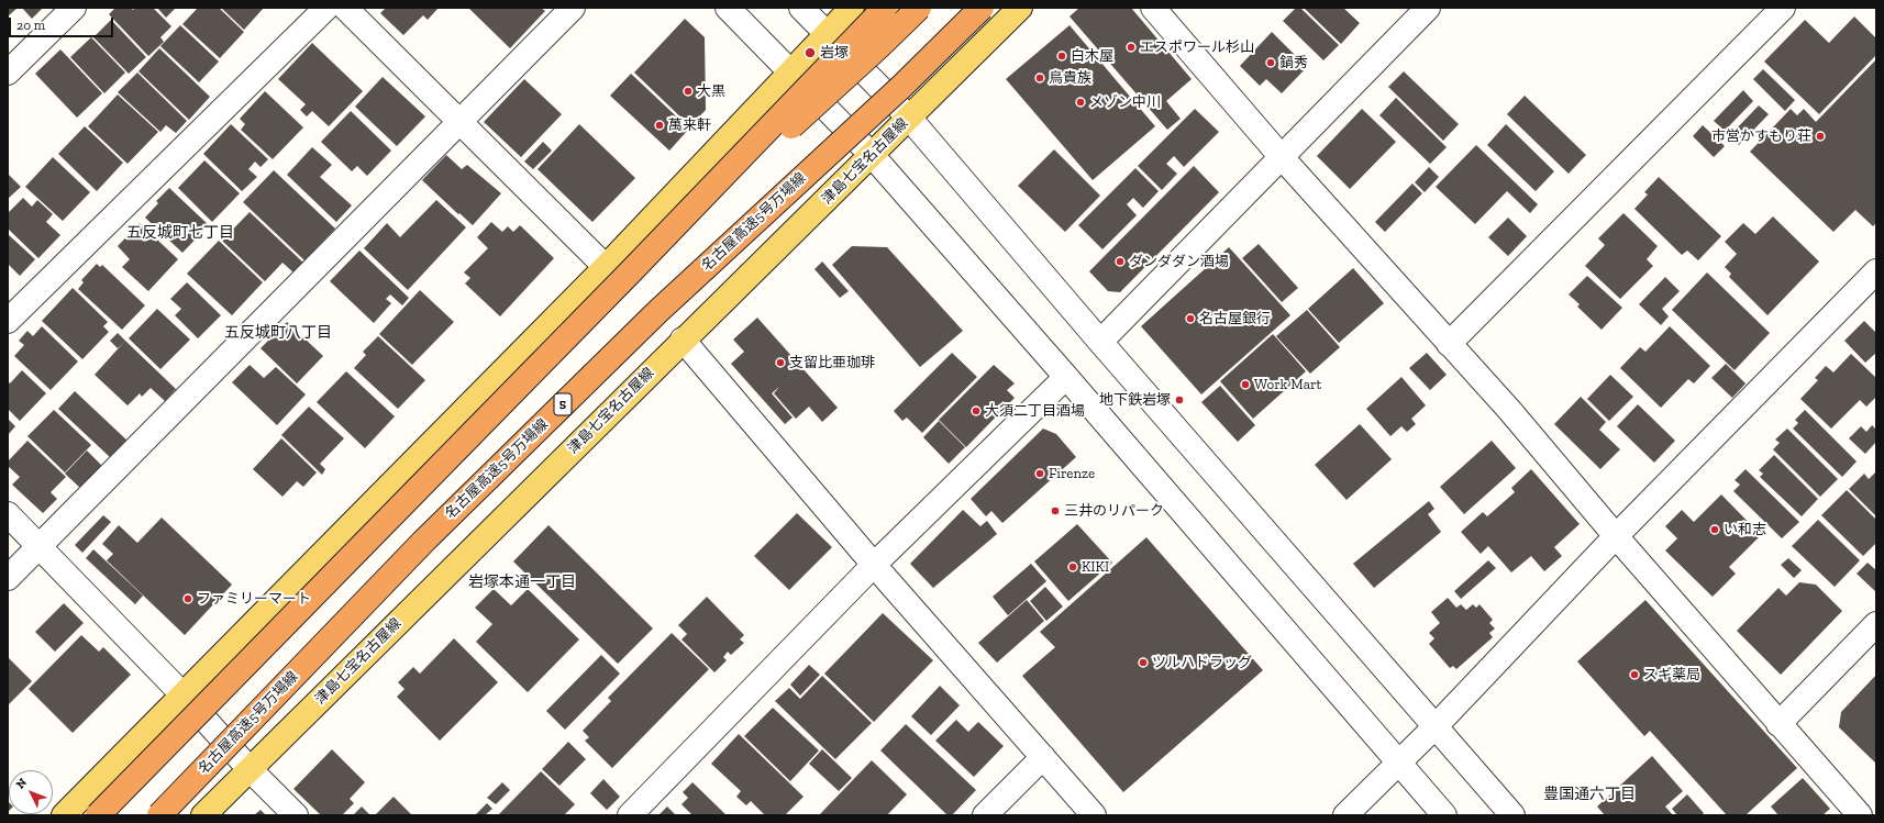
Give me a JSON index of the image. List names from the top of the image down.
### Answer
{
  "streets": {
    "highway": ["名古屋高速5号万場線", "5"],
    "main road": ["津島七宝名古屋線"]
  },
  "districts": [
    "五反城町七丁目",
    "五反城町八丁目",
    "岩塚本通一丁目",
    "豊国通六丁目"
  ],
  "places": [
    "エスポワール杉山",
    "岩塚",
    "白木屋",
    "鍋秀",
    "鳥貴族",
    "大黒",
    "メゾン中川",
    "萬来軒",
    "市営かすもり荘",
    "ダンダダン酒場",
    "名古屋銀行",
    "支留比亜珈琲",
    "Work Mart",
    "地下鉄岩塚",
    "大須二丁目酒場",
    "Firenze",
    "三井のリパーク",
    "い和志",
    "KIKI",
    "ファミリーマート",
    "ツルハドラッグ",
    "スギ薬局"
  ],
  "scale_bar": "20 m",
  "north": "top left"
}
